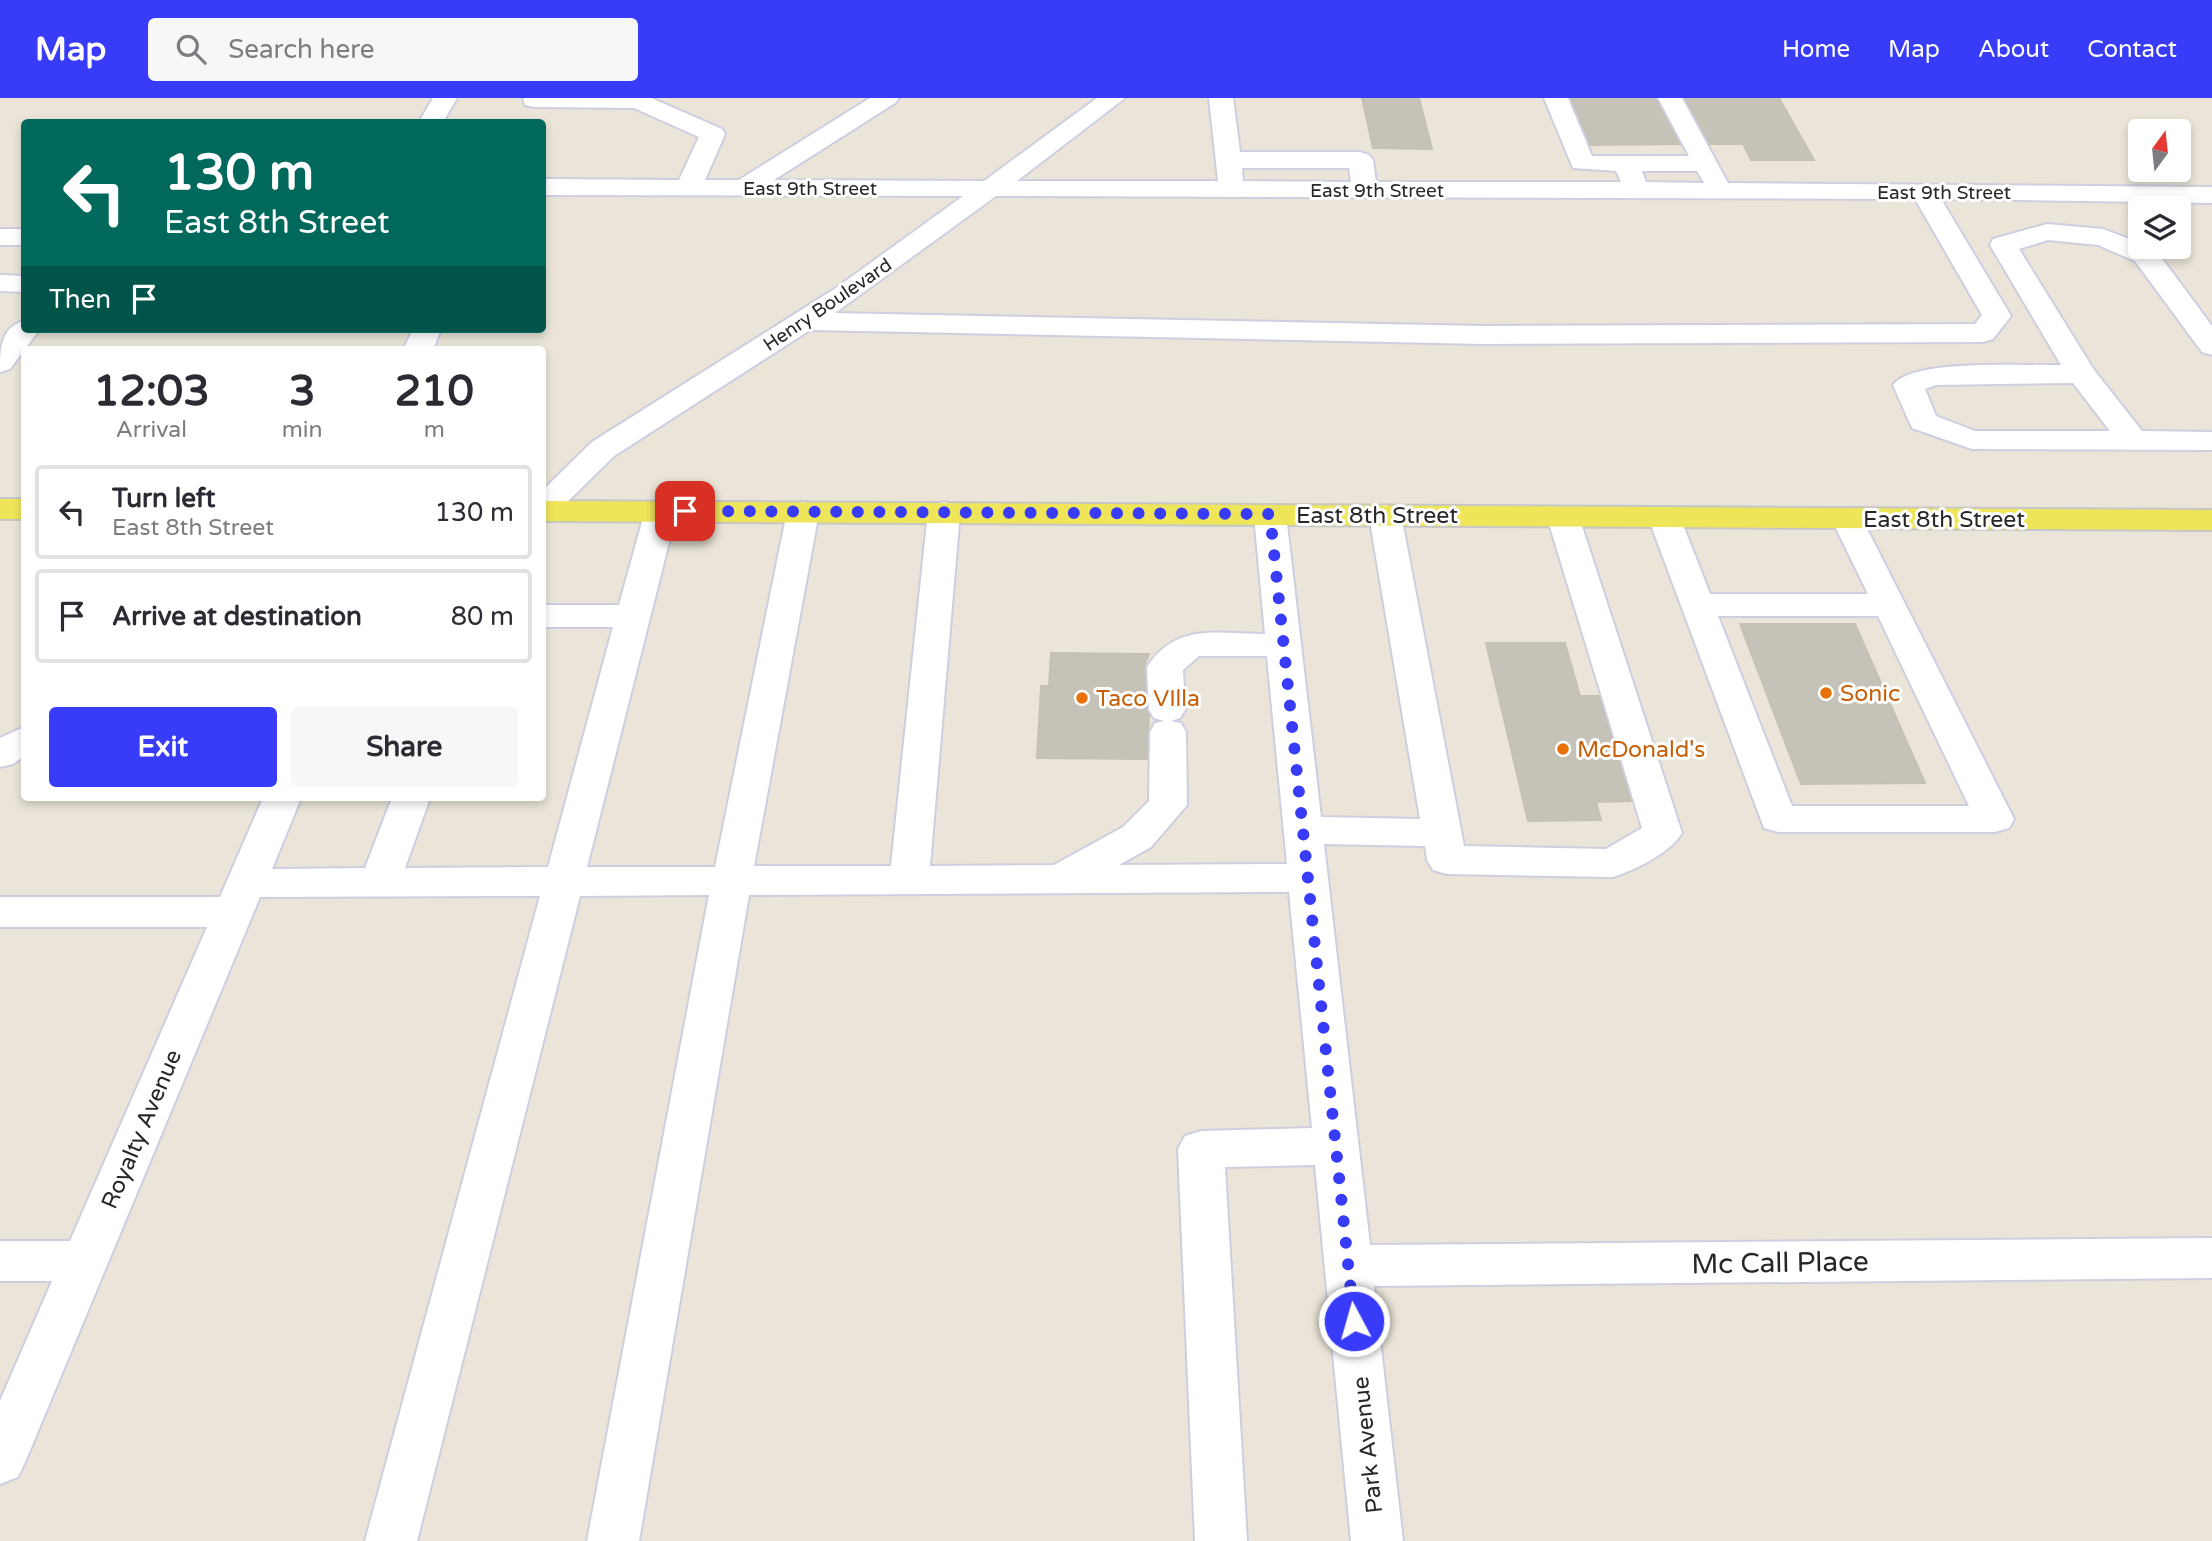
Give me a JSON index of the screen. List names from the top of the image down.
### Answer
{
  "streets": {
    "main road": ["East 8th Street"],
    "street": [
      "East 9th Street",
      "Henry Boulevard",
      "Royalty Avenue",
      "Mc Call Place",
      "Park Avenue"
    ]
  },
  "crossings": [
    ["East 9th Street", "Henry Boulevard"],
    ["East 8th Street", "Park Avenue"],
    ["Mc Call Place", "Park Avenue"]
  ],
  "places": ["Sonic", "Taco VIlla", "McDonald's"],
  "north": "top",
  "page": {
    "header": "Map",
    "search": "Search here",
    "nav": [
      "Home",
      "Map",
      "About",
      "Contact"
    ],
    "turn": ["130 m", "East 8th Street"],
    "then": "Then",
    "eta": [
      "12:03",
      "Arrival",
      "3",
      "min",
      "210",
      "m"
    ],
    "list": [
      {
        "name": "Turn left",
        "note": "East 8th Street",
        "value": "130 m"
      },
      {
        "name": "Arrive at destination",
        "value": "80 m"
      }
    ],
    "buttons": ["Exit", "Share"]
  }
}
